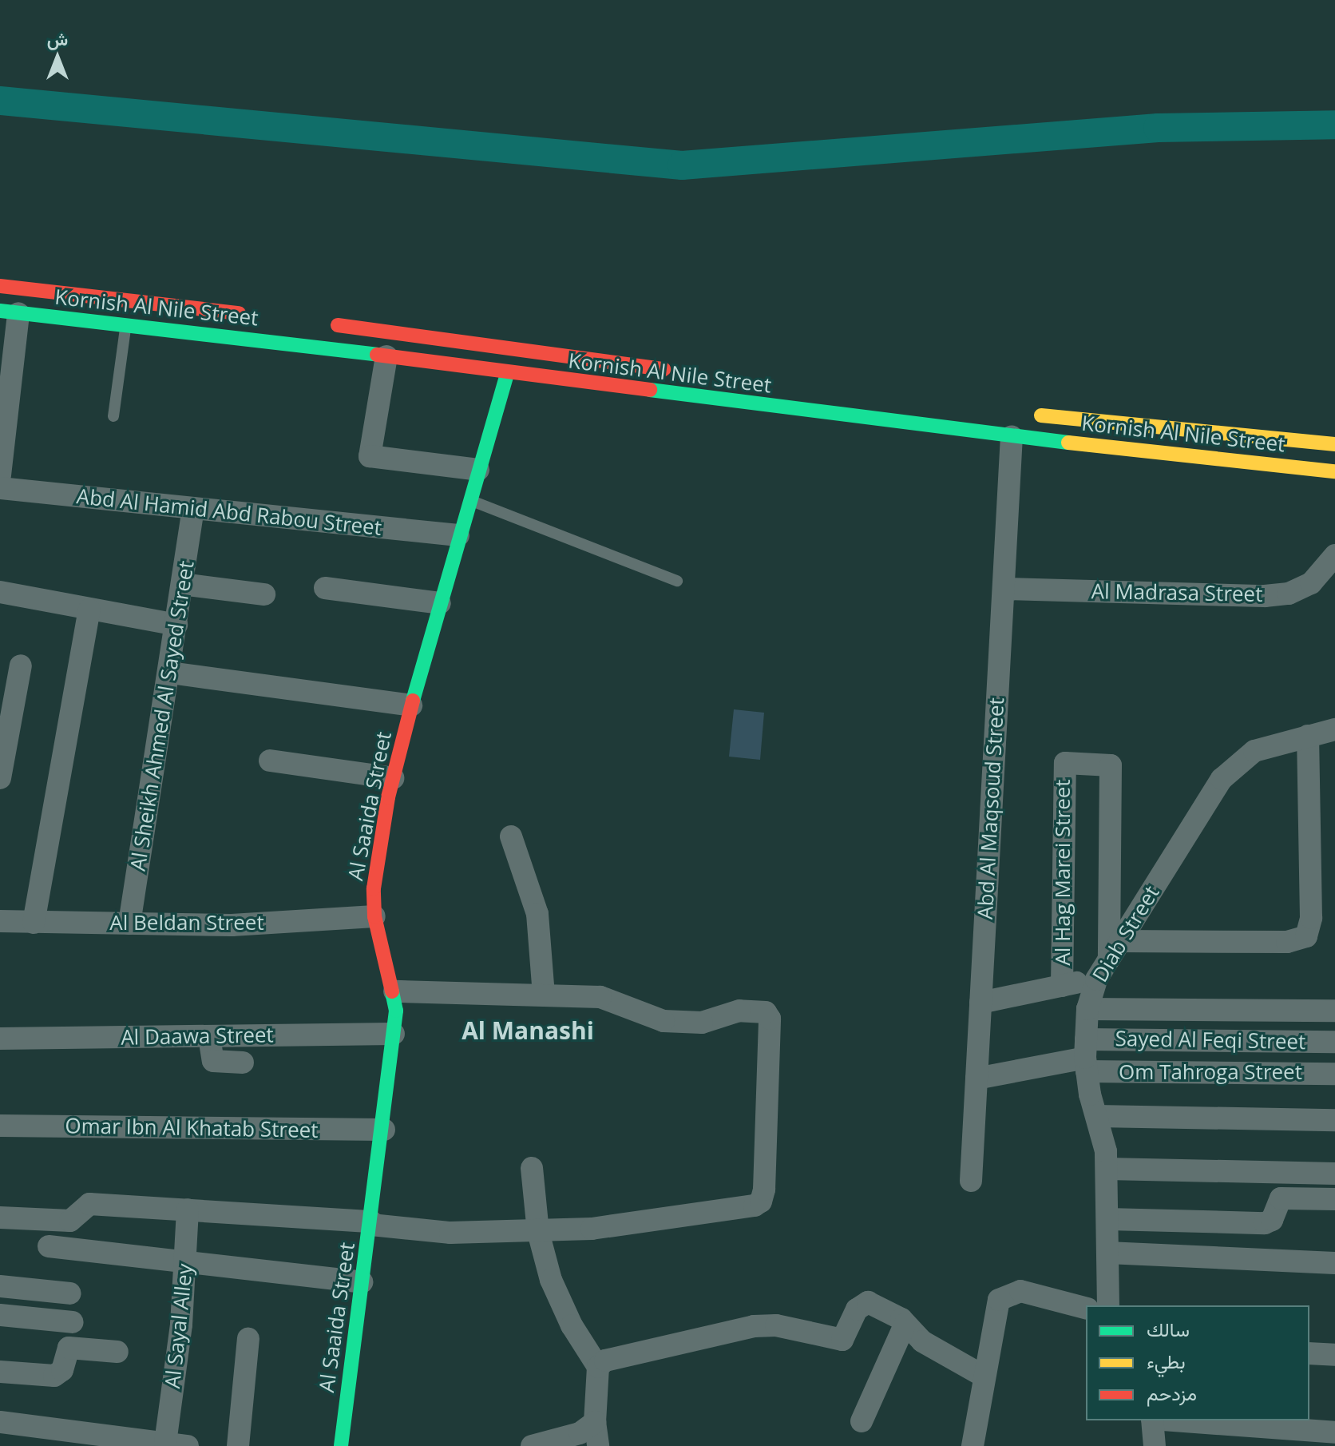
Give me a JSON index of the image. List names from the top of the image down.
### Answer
{
  "streets": {
    "main road": ["Kornish Al Nile Street", "Al Saaida Street"],
    "street": [
      "Abd Al Hamid Abd Rabou Street",
      "Al Madrasa Street",
      "Al Sheikh Ahmed Al Sayed Street",
      "Abd Al Maqsoud Street",
      "Al Hag Marei Street",
      "Al Beldan Street",
      "Diab Street",
      "Al Daawa Street",
      "Sayed Al Feqi Street",
      "Om Tahroga Street",
      "Omar Ibn Al Khatab Street",
      "Al Sayal Alley"
    ]
  },
  "crossings": [
    ["Kornish Al Nile Street", "Al Saaida Street"],
    ["Kornish Al Nile Street", "Abd Al Maqsoud Street"],
    ["Abd Al Hamid Abd Rabou Street", "Al Sheikh Ahmed Al Sayed Street"],
    ["Abd Al Hamid Abd Rabou Street", "Al Saaida Street"],
    ["Al Madrasa Street", "Abd Al Maqsoud Street"],
    ["Al Sheikh Ahmed Al Sayed Street", "Al Beldan Street"],
    ["Al Saaida Street", "Al Beldan Street"],
    ["Al Saaida Street", "Al Daawa Street"],
    ["Al Saaida Street", "Omar Ibn Al Khatab Street"],
    ["Al Hag Marei Street", "Diab Street"],
    ["Diab Street", "Sayed Al Feqi Street"],
    ["Diab Street", "Om Tahroga Street"],
    ["Sayed Al Feqi Street", "Om Tahroga Street"]
  ],
  "districts": ["Al Manashi"],
  "legend": ["سالك", "بطيء", "مزدحم"],
  "north": "top"
}
